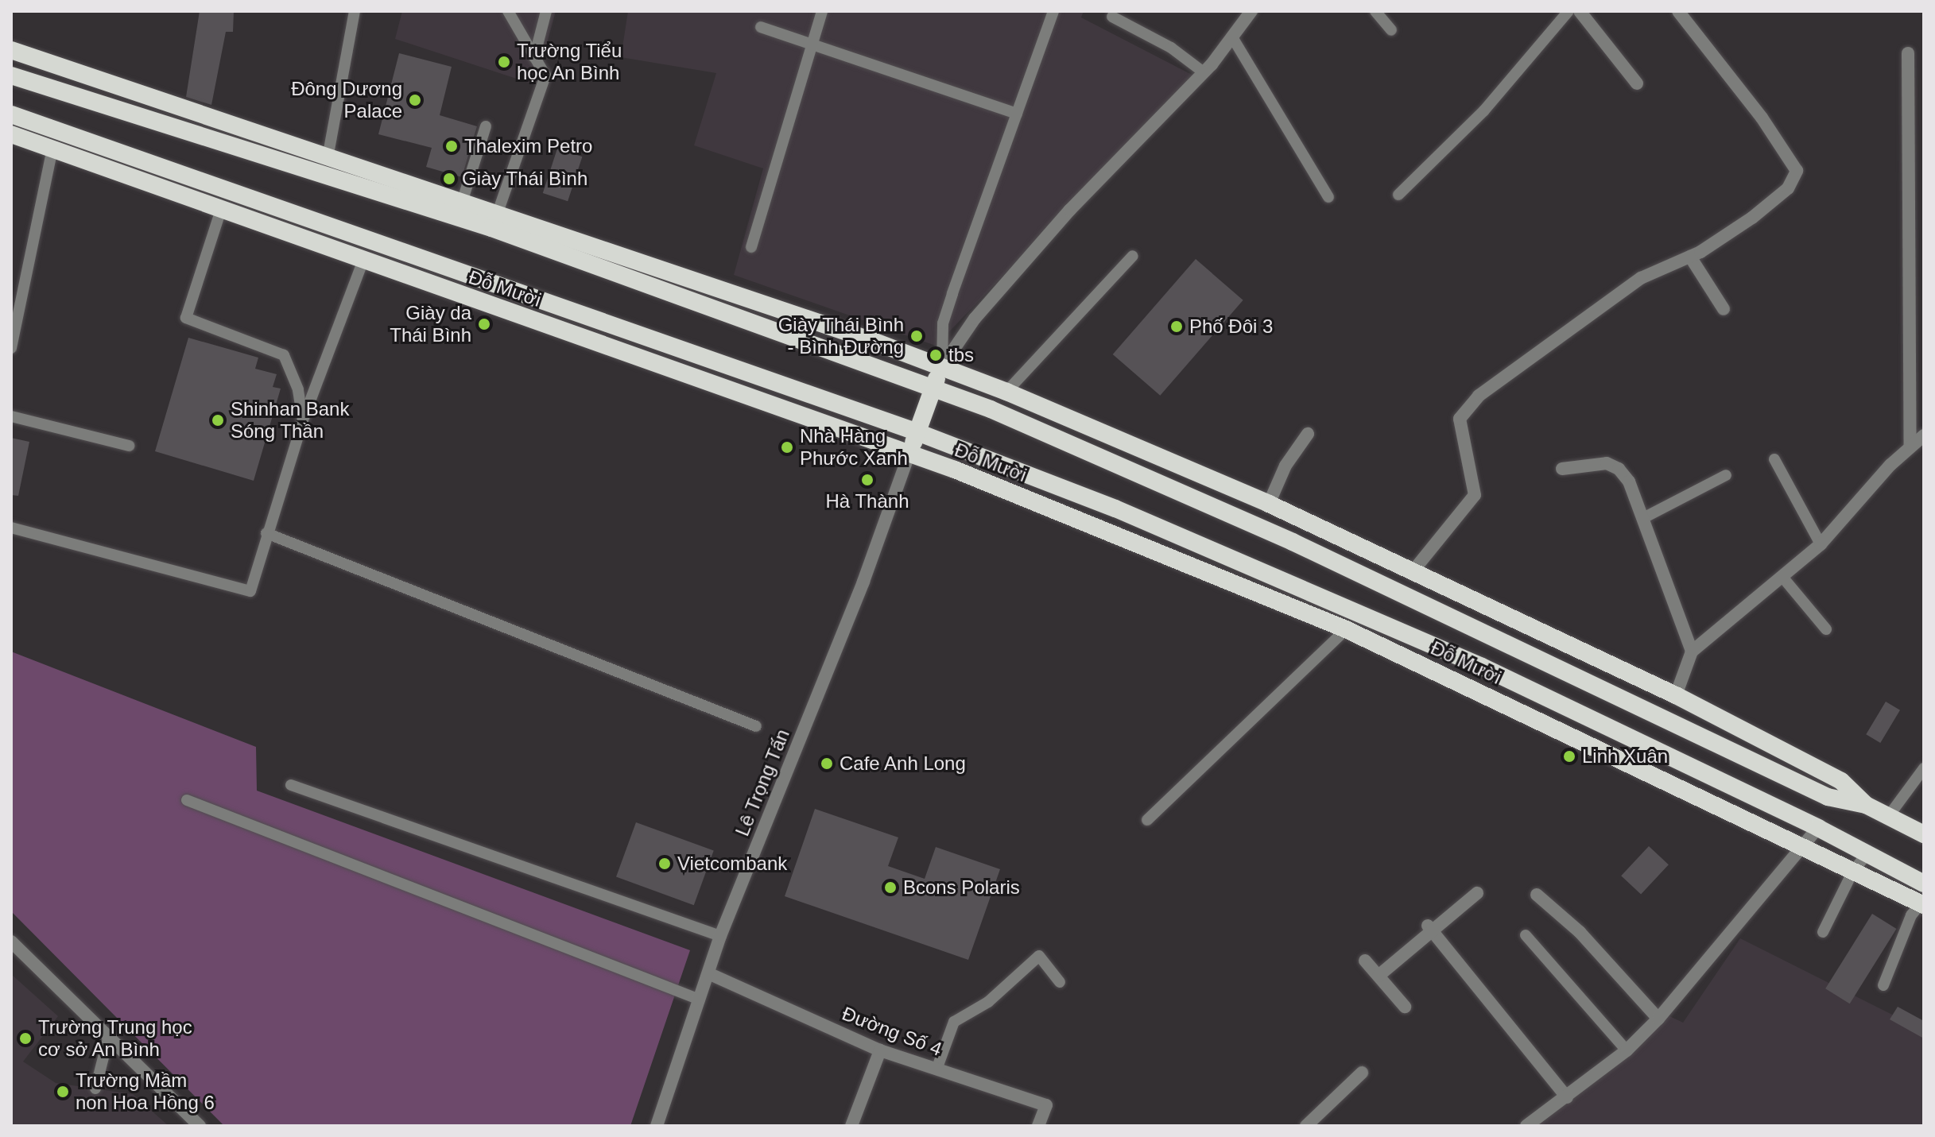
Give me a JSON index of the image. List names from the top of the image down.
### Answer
{
  "streets": {
    "highway": ["Đỗ Mười"],
    "street": ["Lê Trọng Tấn", "Đường Số 4"]
  },
  "crossings": [
    ["Đỗ Mười", "Lê Trọng Tấn"],
    ["Lê Trọng Tấn", "Đường Số 4"]
  ],
  "places": [
    "Trường Tiểu học An Bình",
    "Đông Dương Palace",
    "Thalexim Petro",
    "Giày Thái Bình",
    "Giày da Thái Bình",
    "Phố Đôi 3",
    "Giày Thái Bình - Bình Đường",
    "tbs",
    "Shinhan Bank Sóng Thần",
    "Nhà Hàng Phước Xanh",
    "Hà Thành",
    "Linh Xuân",
    "Cafe Anh Long",
    "Vietcombank",
    "Bcons Polaris",
    "Trường Trung học cơ sở An Bình",
    "Trường Mầm non Hoa Hồng 6"
  ]
}
